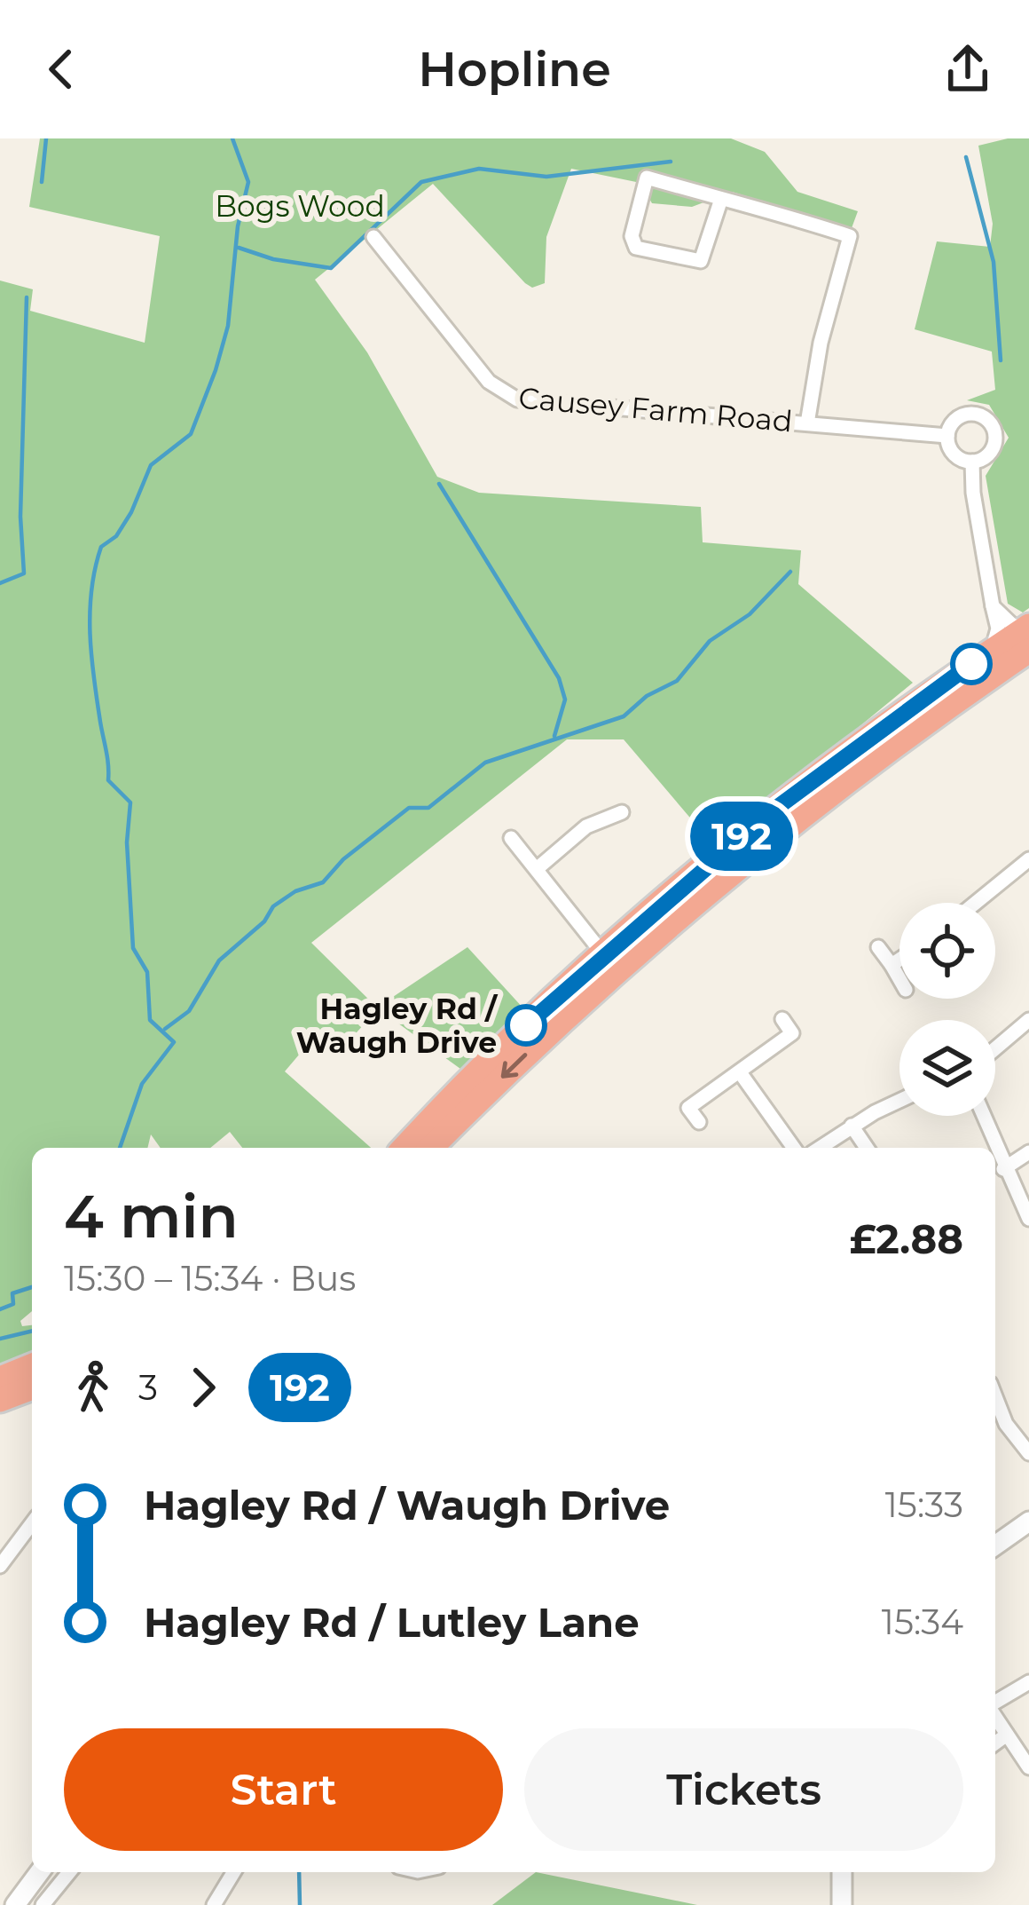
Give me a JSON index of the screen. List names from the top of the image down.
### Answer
{
  "streets": {
    "street": ["Causey Farm Road"]
  },
  "parks": ["Bogs Wood"],
  "places": ["Hagley Rd / Waugh Drive"],
  "lines": ["bus line 192"],
  "page": {
    "header": "Hopline",
    "on_map": "192",
    "heading": ["4 min", "15:30 – 15:34 · Bus", "£2.88"],
    "legs": ["3", "192"],
    "list": [
      {
        "name": "Hagley Rd / Waugh Drive",
        "value": "15:33"
      },
      {
        "name": "Hagley Rd / Lutley Lane",
        "value": "15:34"
      }
    ],
    "buttons": ["Start", "Tickets"]
  }
}
